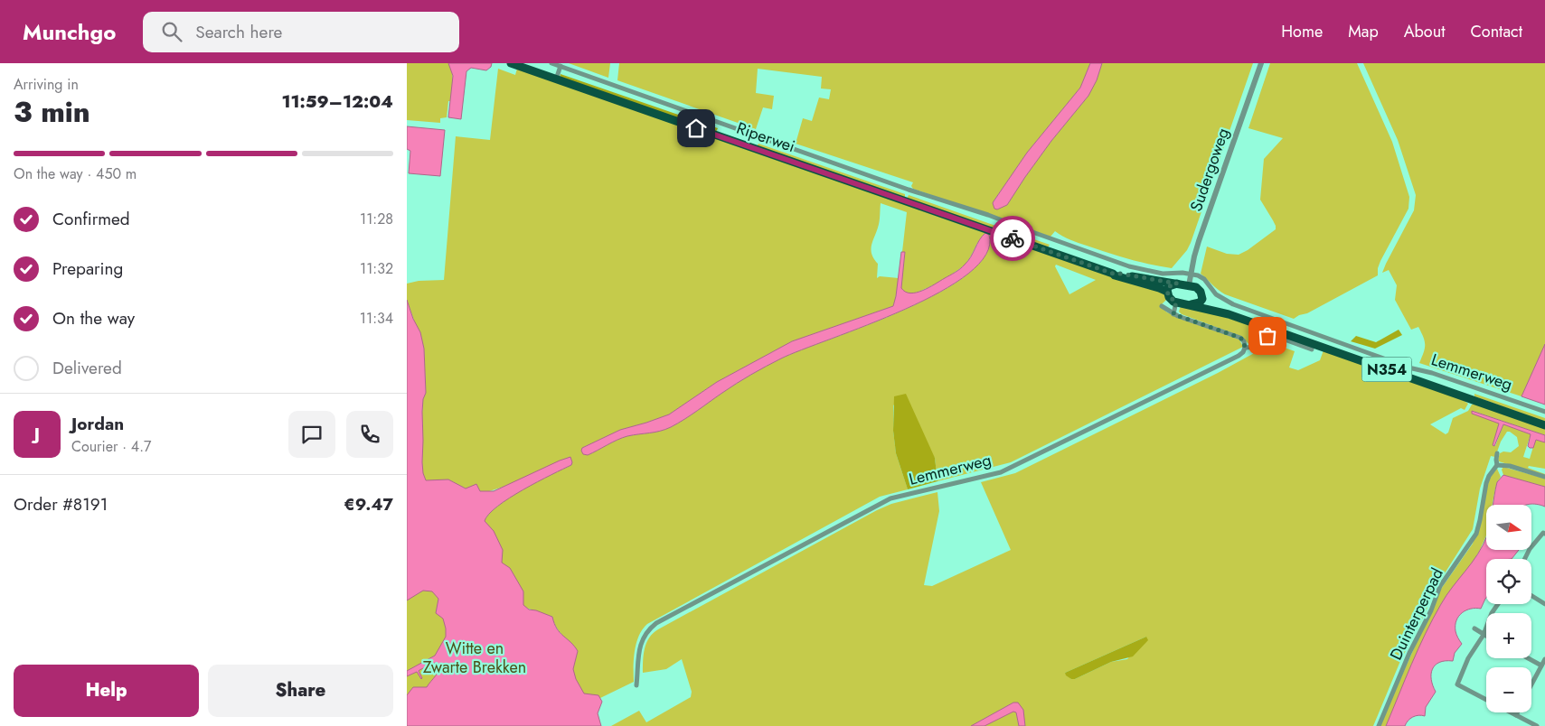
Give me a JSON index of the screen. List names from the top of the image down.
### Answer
{
  "streets": {
    "main road": ["Riperwei", "N354", "Lemmerweg"],
    "street": ["Sudergoweg", "Duinterperpad"]
  },
  "crossings": [
    ["Riperwei", "Sudergoweg"],
    ["Riperwei", "Lemmerweg"],
    ["Sudergoweg", "N354"],
    ["Sudergoweg", "Lemmerweg"],
    ["N354", "Lemmerweg"]
  ],
  "parks": ["Witte en Zwarte Brekken"],
  "north": "right",
  "page": {
    "header": "Munchgo",
    "search": "Search here",
    "nav": [
      "Home",
      "Map",
      "About",
      "Contact"
    ],
    "heading": ["3 min", "Arriving in", "11:59–12:04"],
    "panel": [
      "Jordan",
      "Courier · 4.7",
      "Order #8191",
      "€9.47"
    ],
    "bar": "On the way · 450 m",
    "list": [
      ["Confirmed", "11:28"],
      ["Preparing", "11:32"],
      ["On the way", "11:34"],
      "Delivered"
    ],
    "round": "J",
    "map_buttons": ["+", "−"],
    "buttons": ["Help", "Share"]
  }
}
